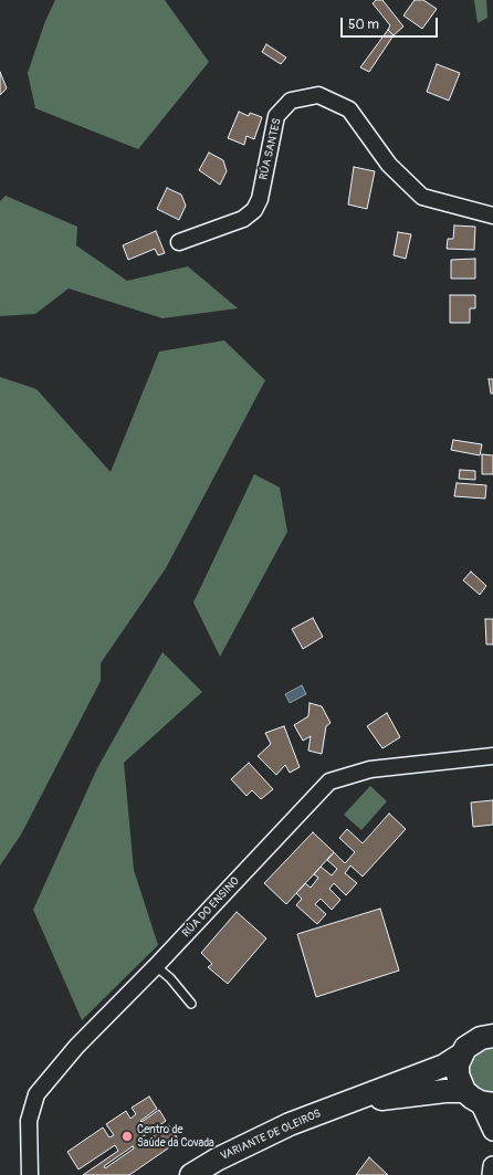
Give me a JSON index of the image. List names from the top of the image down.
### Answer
{
  "streets": {
    "main road": ["VARIANTE DE OLEIROS"],
    "street": ["RÚA SANTES", "RÚA DO ENSINO"]
  },
  "places": ["Centro de Saúde da Covada"],
  "scale_bar": "50 m"
}
